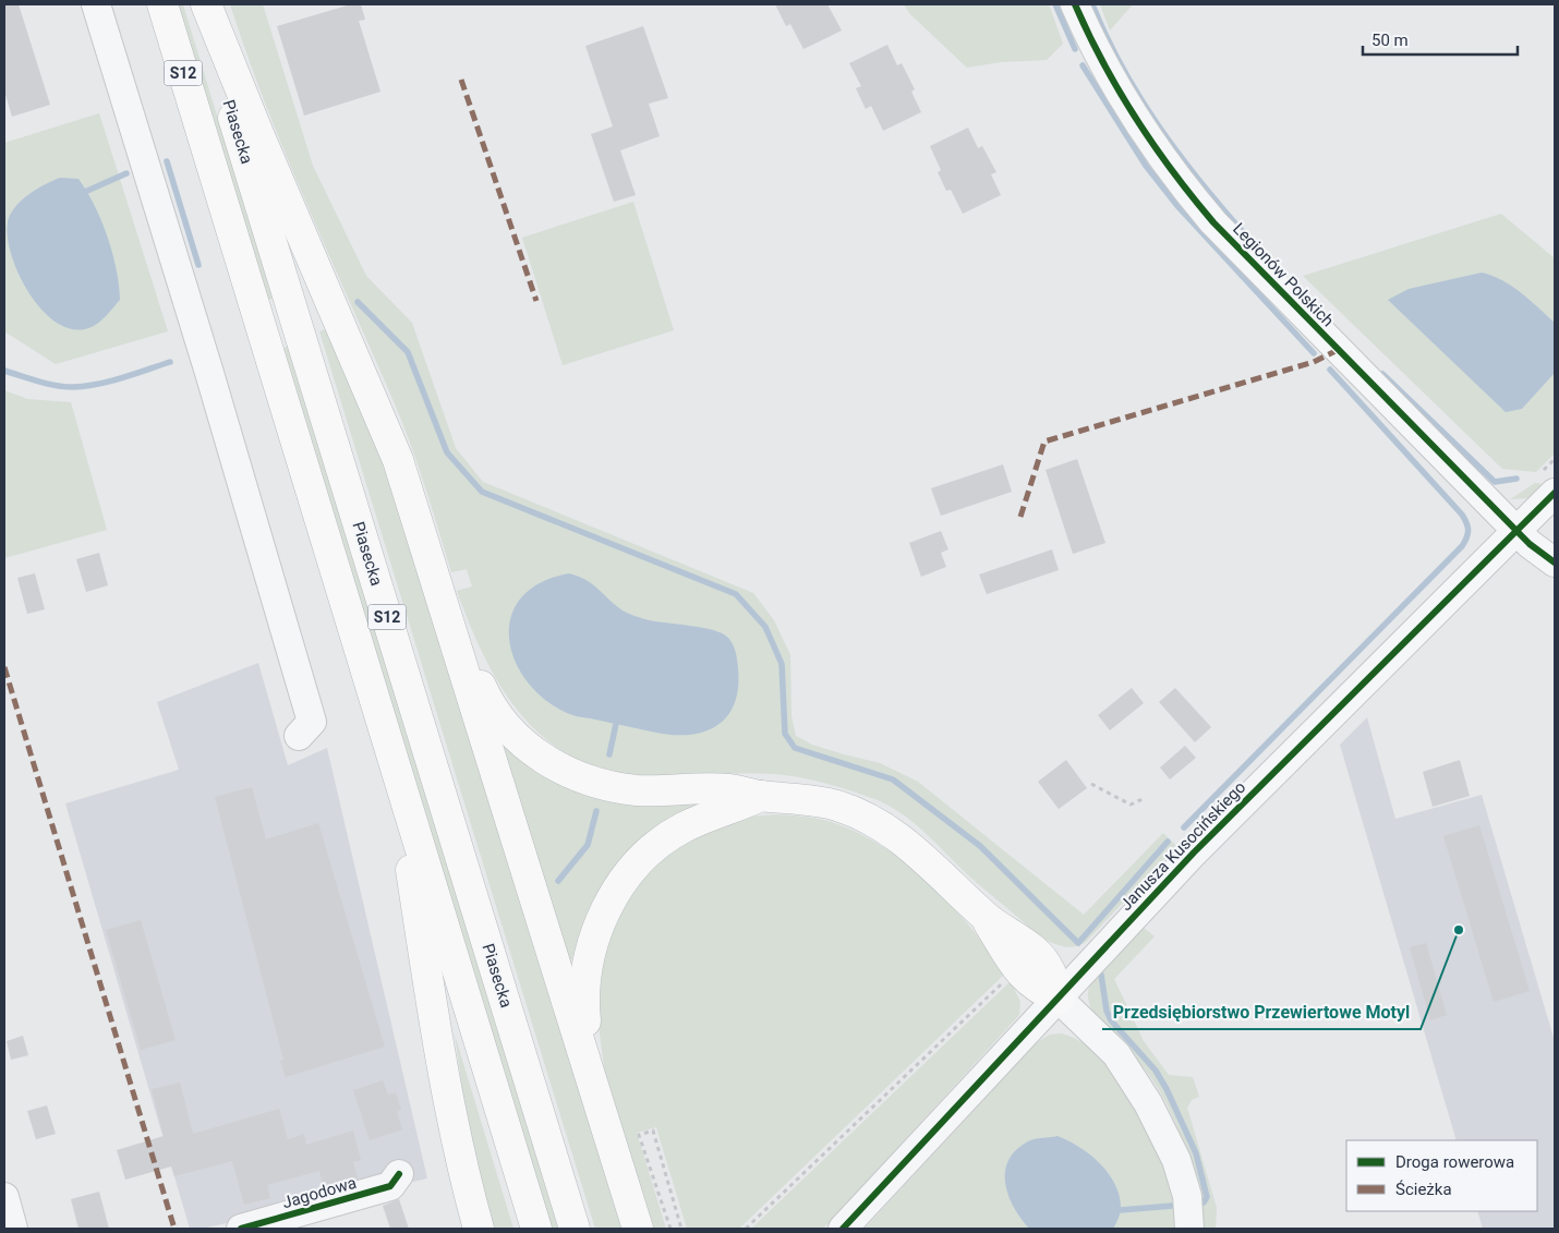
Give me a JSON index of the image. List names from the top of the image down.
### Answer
{
  "streets": {
    "highway": ["S12", "Piasecka"],
    "street": ["Legionów Polskich", "Janusza Kusocińskiego", "Jagodowa"]
  },
  "crossings": [
    ["Legionów Polskich", "Janusza Kusocińskiego"]
  ],
  "places": ["Przedsiębiorstwo Przewiertowe Motyl"],
  "legend": ["Droga rowerowa", "Ścieżka"],
  "scale_bar": "50 m"
}
